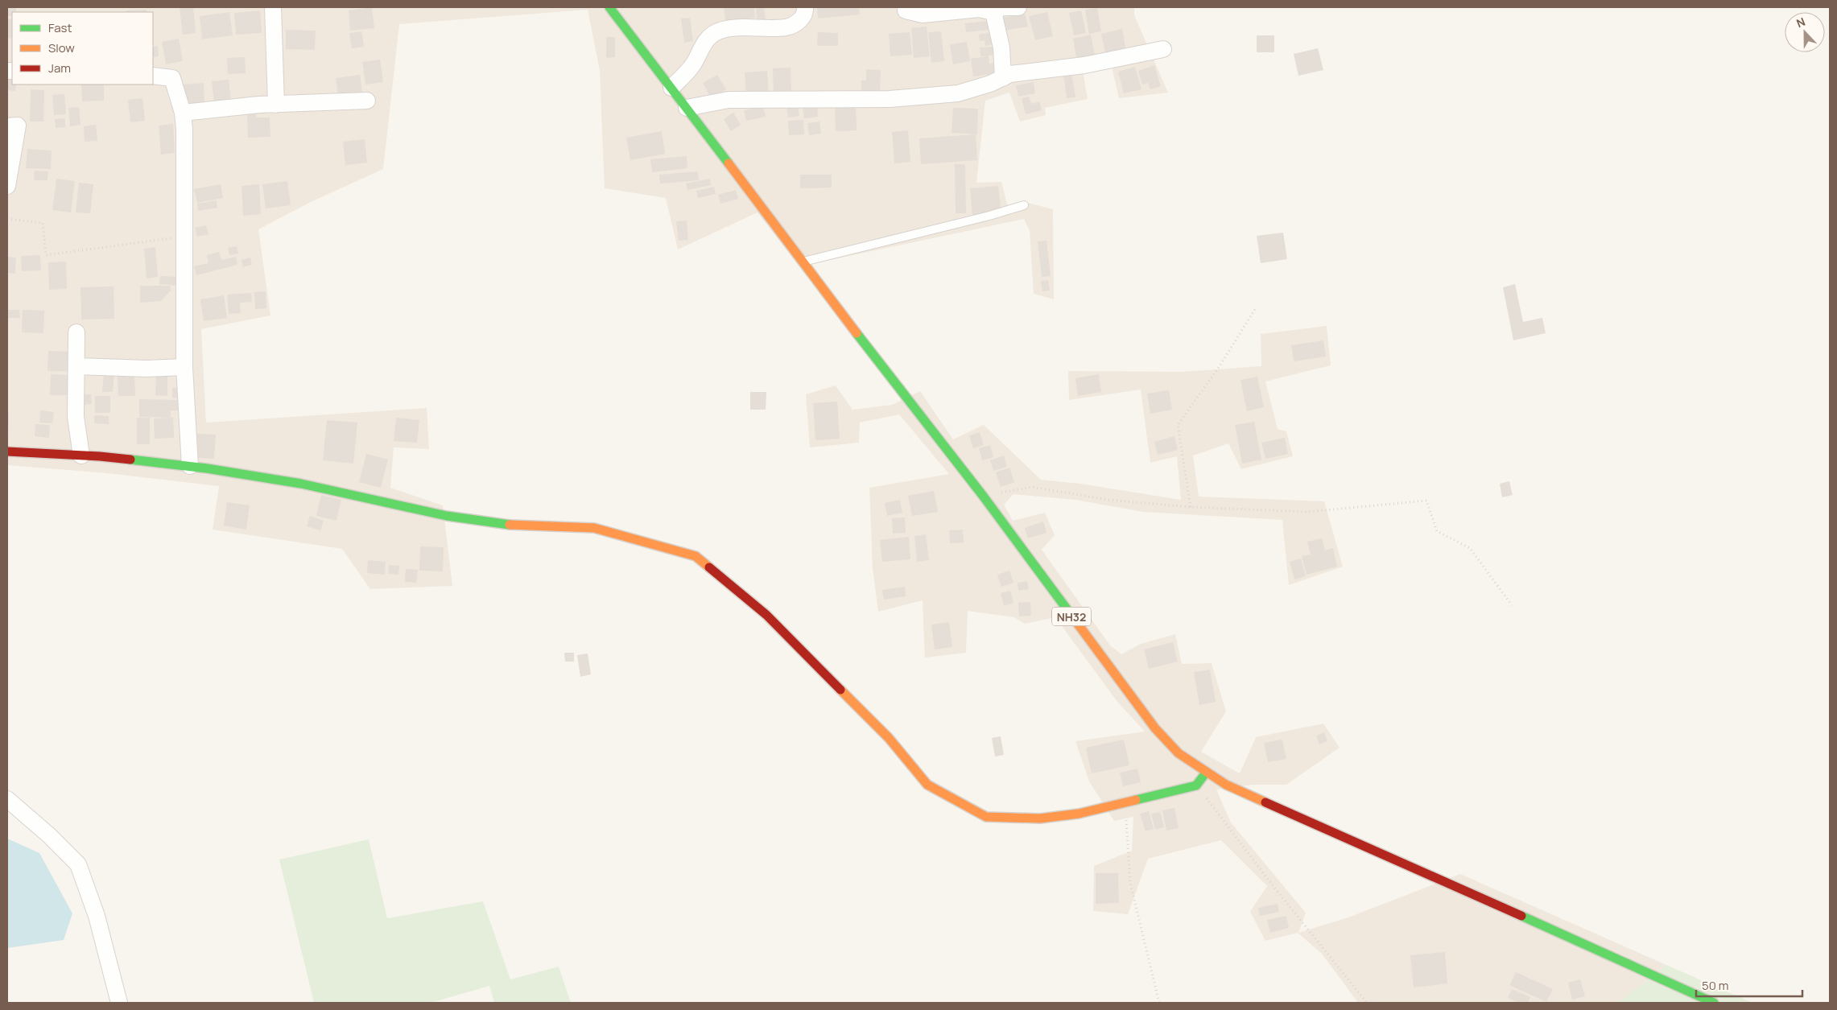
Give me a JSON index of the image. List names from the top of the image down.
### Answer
{
  "streets": {
    "main road": ["NH32"]
  },
  "legend": ["Fast", "Slow", "Jam"],
  "scale_bar": "50 m",
  "north": "top"
}
